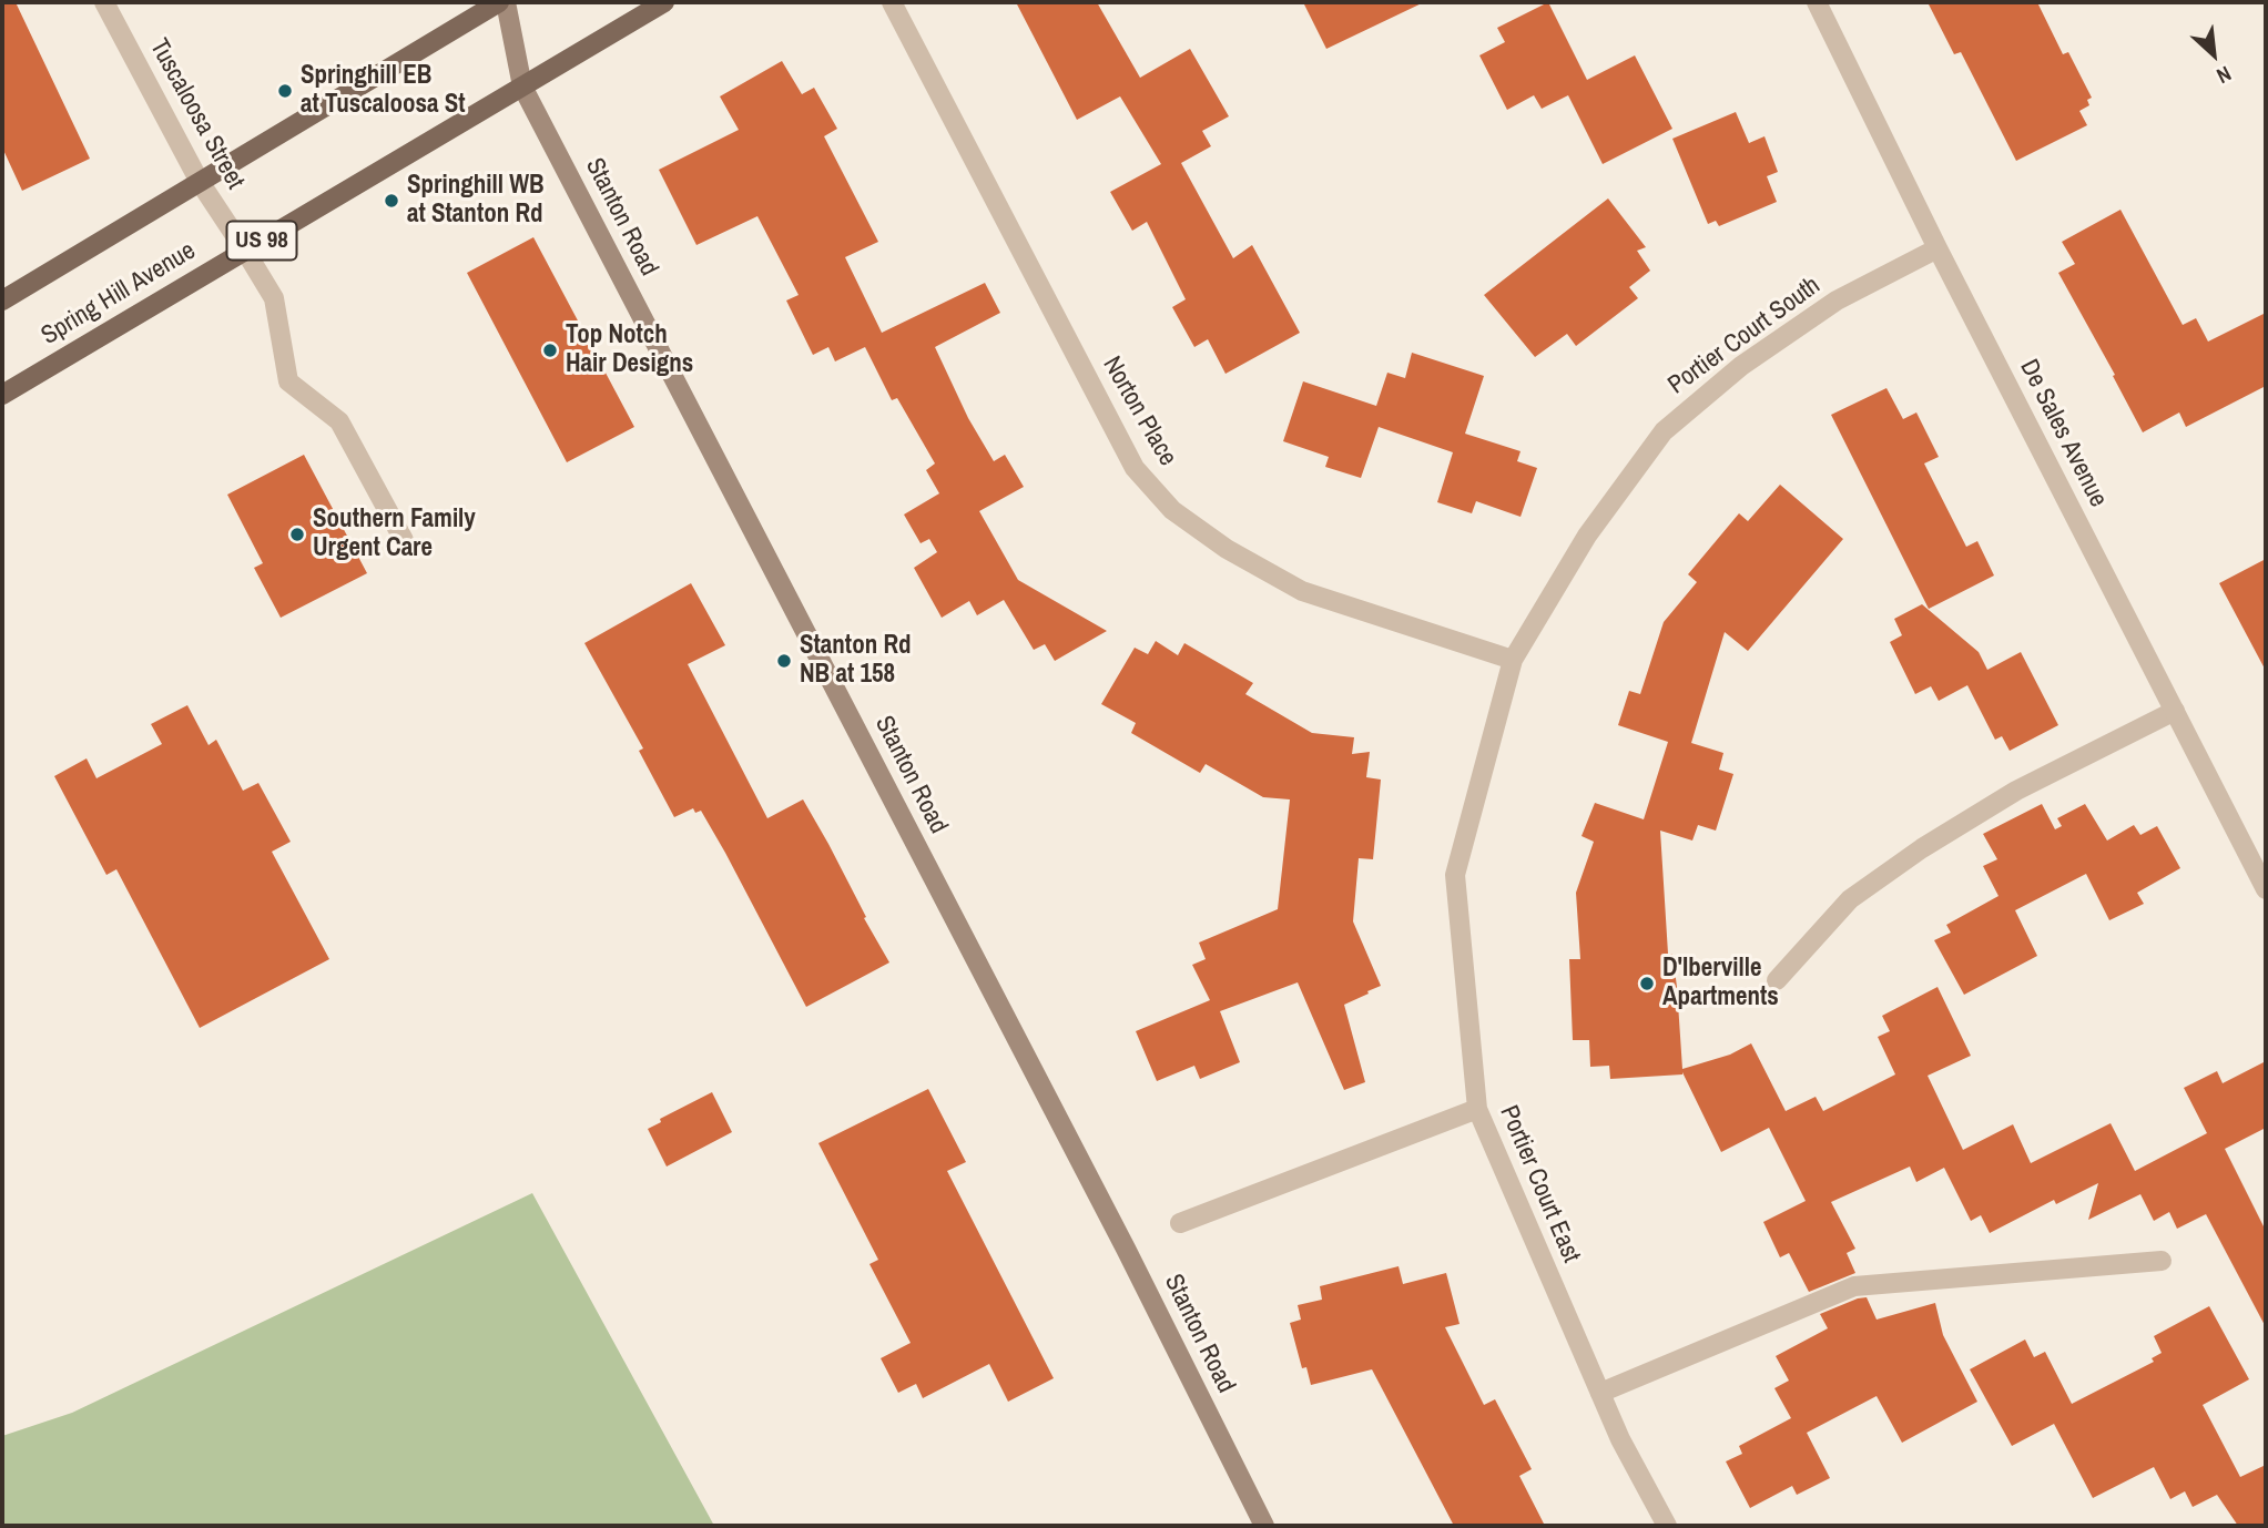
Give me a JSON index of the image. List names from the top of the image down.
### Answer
{
  "streets": {
    "main road": ["US 98", "Spring Hill Avenue"],
    "street": [
      "Tuscaloosa Street",
      "Stanton Road",
      "Portier Court South",
      "Norton Place",
      "De Sales Avenue",
      "Portier Court East"
    ]
  },
  "crossings": [
    ["Tuscaloosa Street", "Spring Hill Avenue"],
    ["Stanton Road", "Spring Hill Avenue"],
    ["Portier Court South", "Norton Place"],
    ["Portier Court South", "De Sales Avenue"],
    ["Portier Court South", "Portier Court East"],
    ["Norton Place", "Portier Court East"]
  ],
  "places": [
    "Springhill EB at Tuscaloosa St",
    "Springhill WB at Stanton Rd",
    "Top Notch Hair Designs",
    "Southern Family Urgent Care",
    "Stanton Rd NB at 158",
    "D'Iberville Apartments"
  ],
  "north": "bottom right"
}
